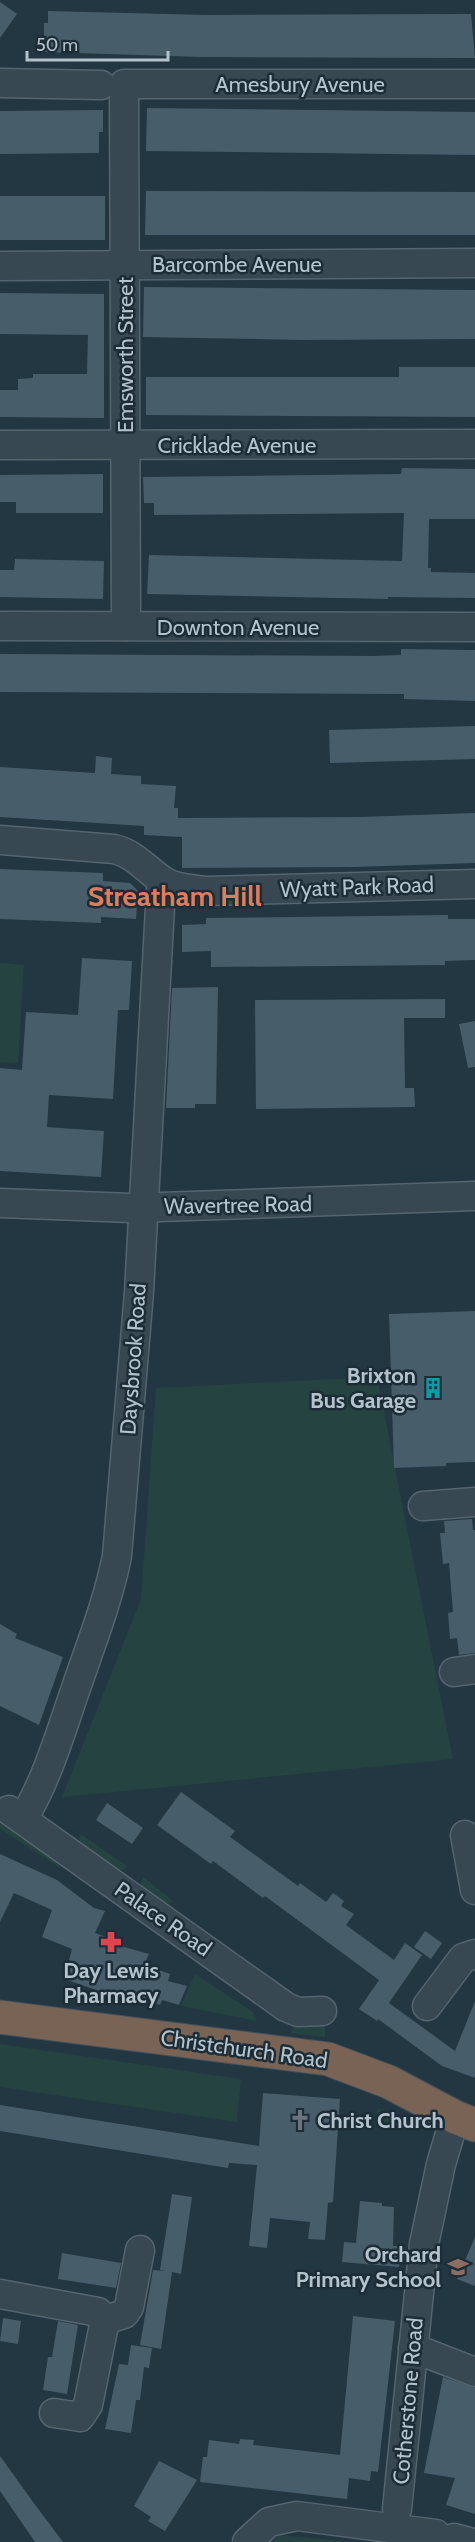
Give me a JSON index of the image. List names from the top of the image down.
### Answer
{
  "streets": {
    "highway": ["Christchurch Road"],
    "street": [
      "Amesbury Avenue",
      "Barcombe Avenue",
      "Emsworth Street",
      "Cricklade Avenue",
      "Downton Avenue",
      "Wyatt Park Road",
      "Wavertree Road",
      "Daysbrook Road",
      "Palace Road",
      "Cotherstone Road"
    ]
  },
  "crossings": [
    ["Amesbury Avenue", "Emsworth Street"],
    ["Barcombe Avenue", "Emsworth Street"],
    ["Emsworth Street", "Cricklade Avenue"],
    ["Emsworth Street", "Downton Avenue"],
    ["Wyatt Park Road", "Daysbrook Road"],
    ["Wavertree Road", "Daysbrook Road"],
    ["Daysbrook Road", "Palace Road"],
    ["Christchurch Road", "Cotherstone Road"]
  ],
  "districts": ["Streatham Hill"],
  "places": {
    "building": ["Brixton Bus Garage"],
    "pharmacy": ["Day Lewis Pharmacy"],
    "church": ["Christ Church"],
    "school or university": ["Orchard Primary School"]
  },
  "scale_bar": "50 m"
}
